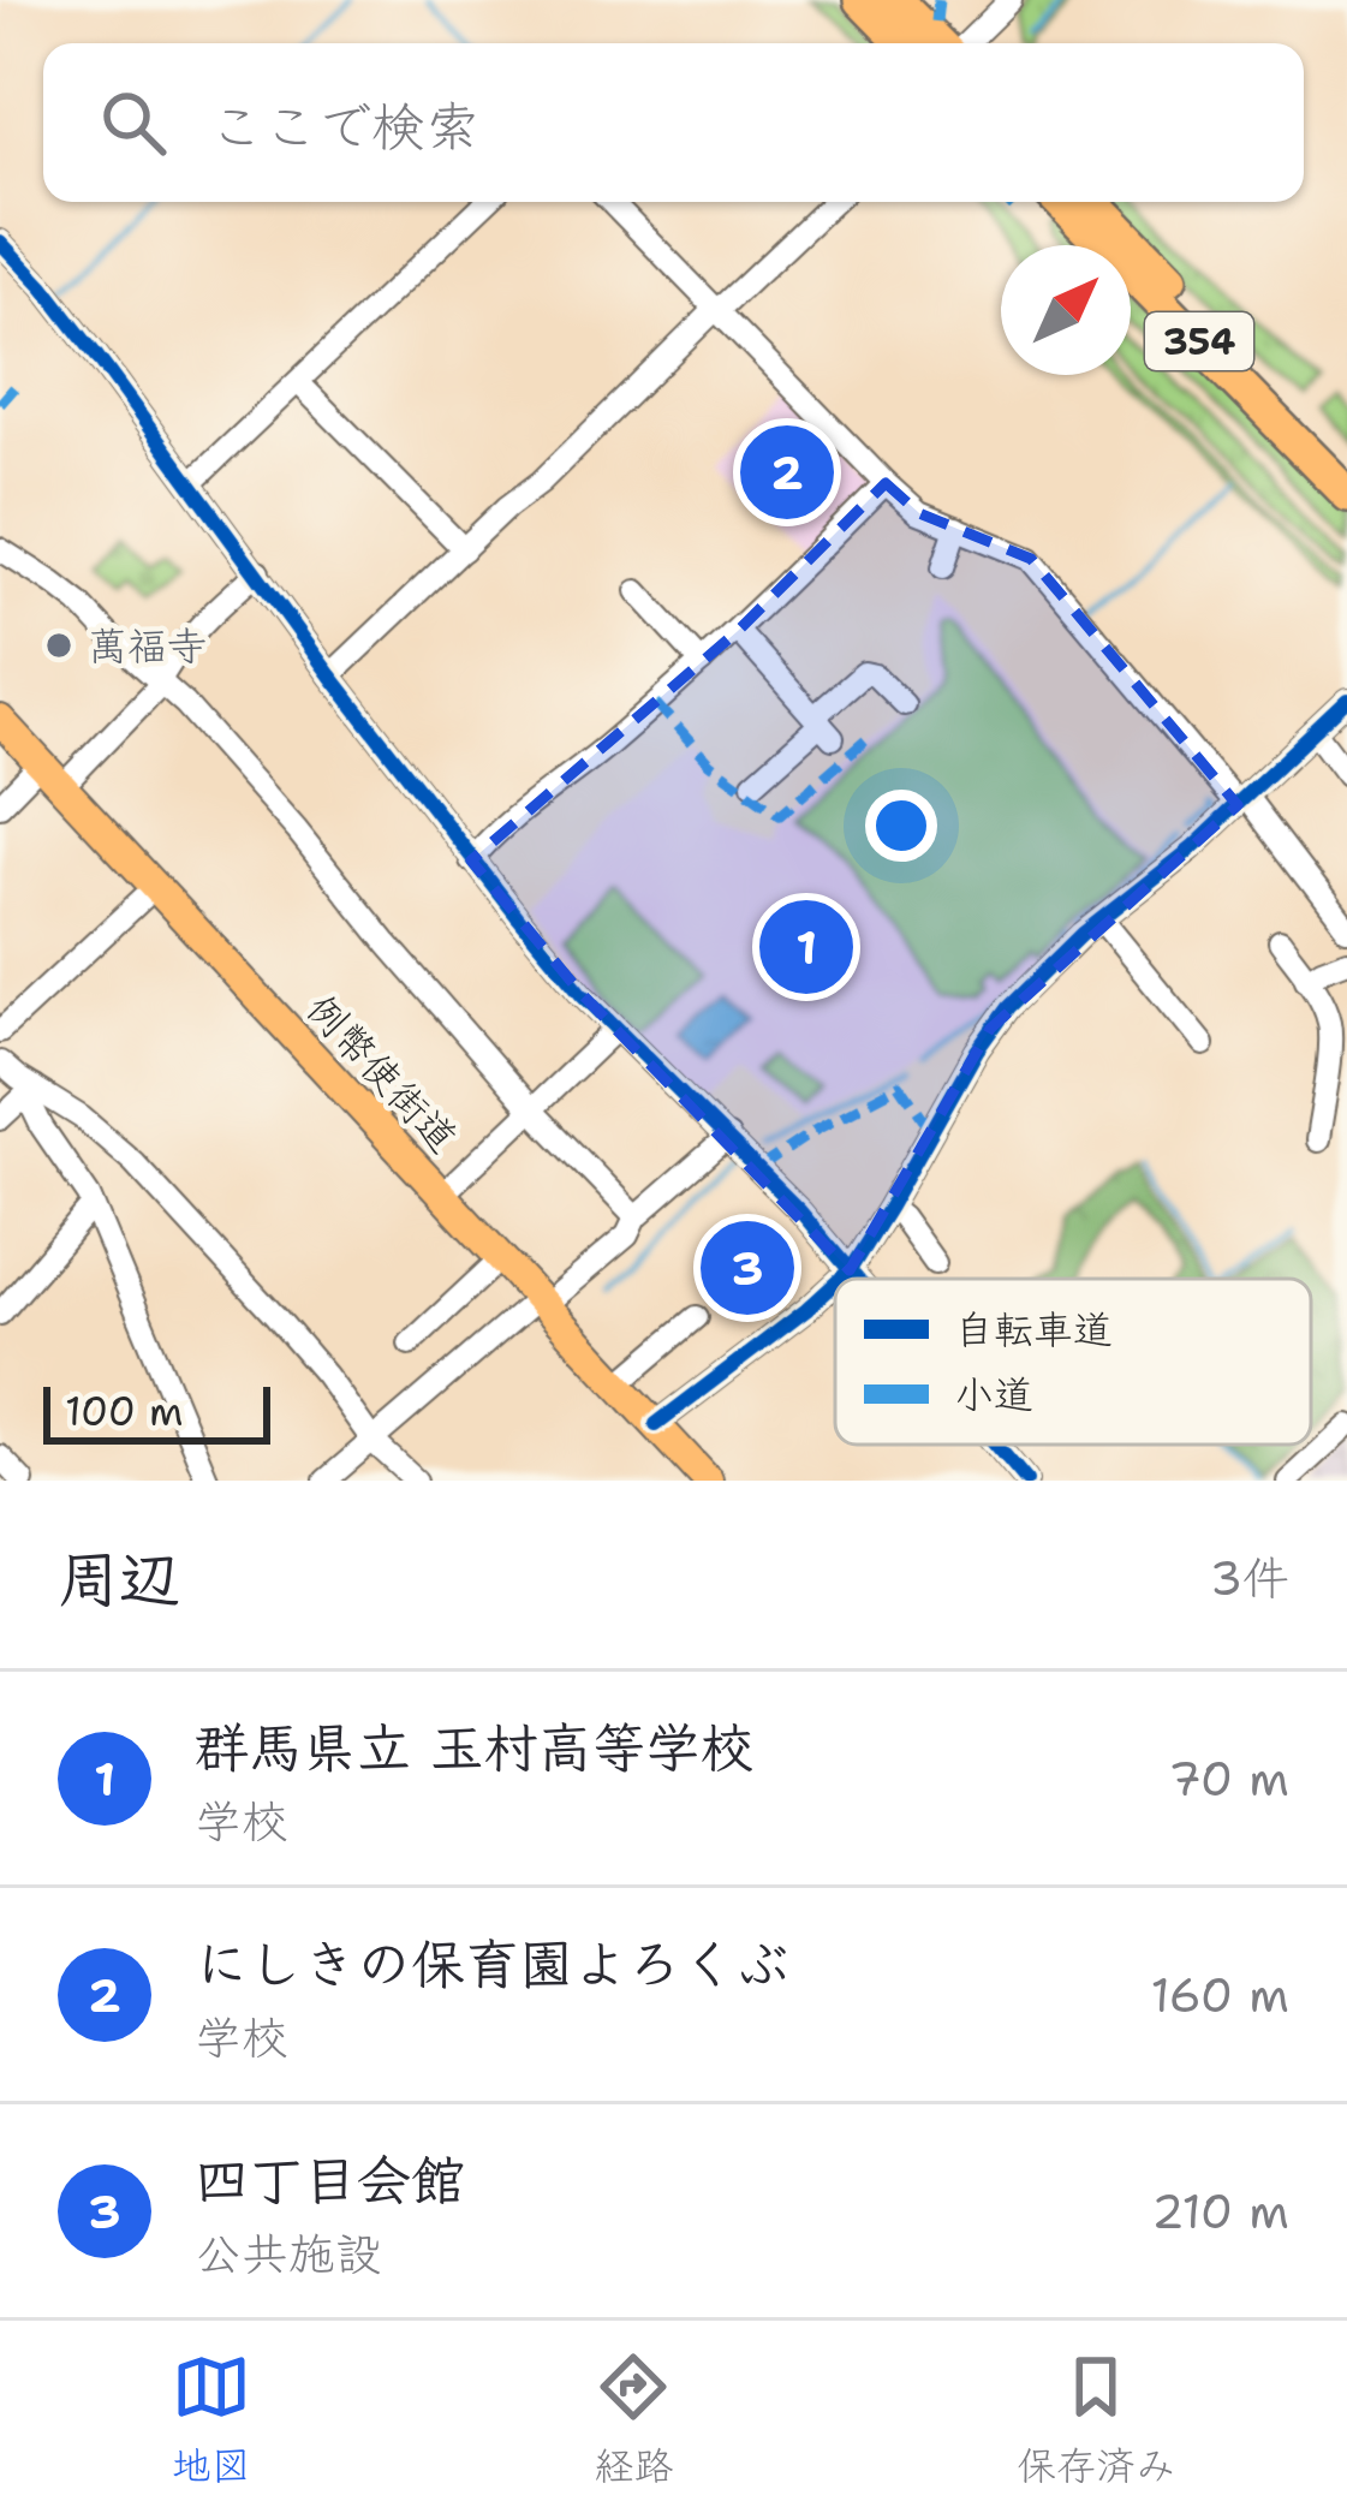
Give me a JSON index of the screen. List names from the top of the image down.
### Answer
{
  "streets": {
    "highway": ["354"],
    "main road": ["例幣使街道"]
  },
  "places": ["萬福寺"],
  "legend": ["自転車道", "小道"],
  "scale_bar": "100 m",
  "north": "top right",
  "page": {
    "search": "ここで検索",
    "pins": ["2", "1", "3"],
    "scale": "100 m",
    "heading": ["周辺", "3件"],
    "list": [
      {
        "mark": "1",
        "name": "群馬県立 玉村高等学校",
        "note": "学校",
        "value": "70 m"
      },
      {
        "mark": "2",
        "name": "にしきの保育園よろくぶ",
        "note": "学校",
        "value": "160 m"
      },
      {
        "mark": "3",
        "name": "四丁目会館",
        "note": "公共施設",
        "value": "210 m"
      }
    ],
    "nav": ["地図", "経路", "保存済み"]
  }
}
